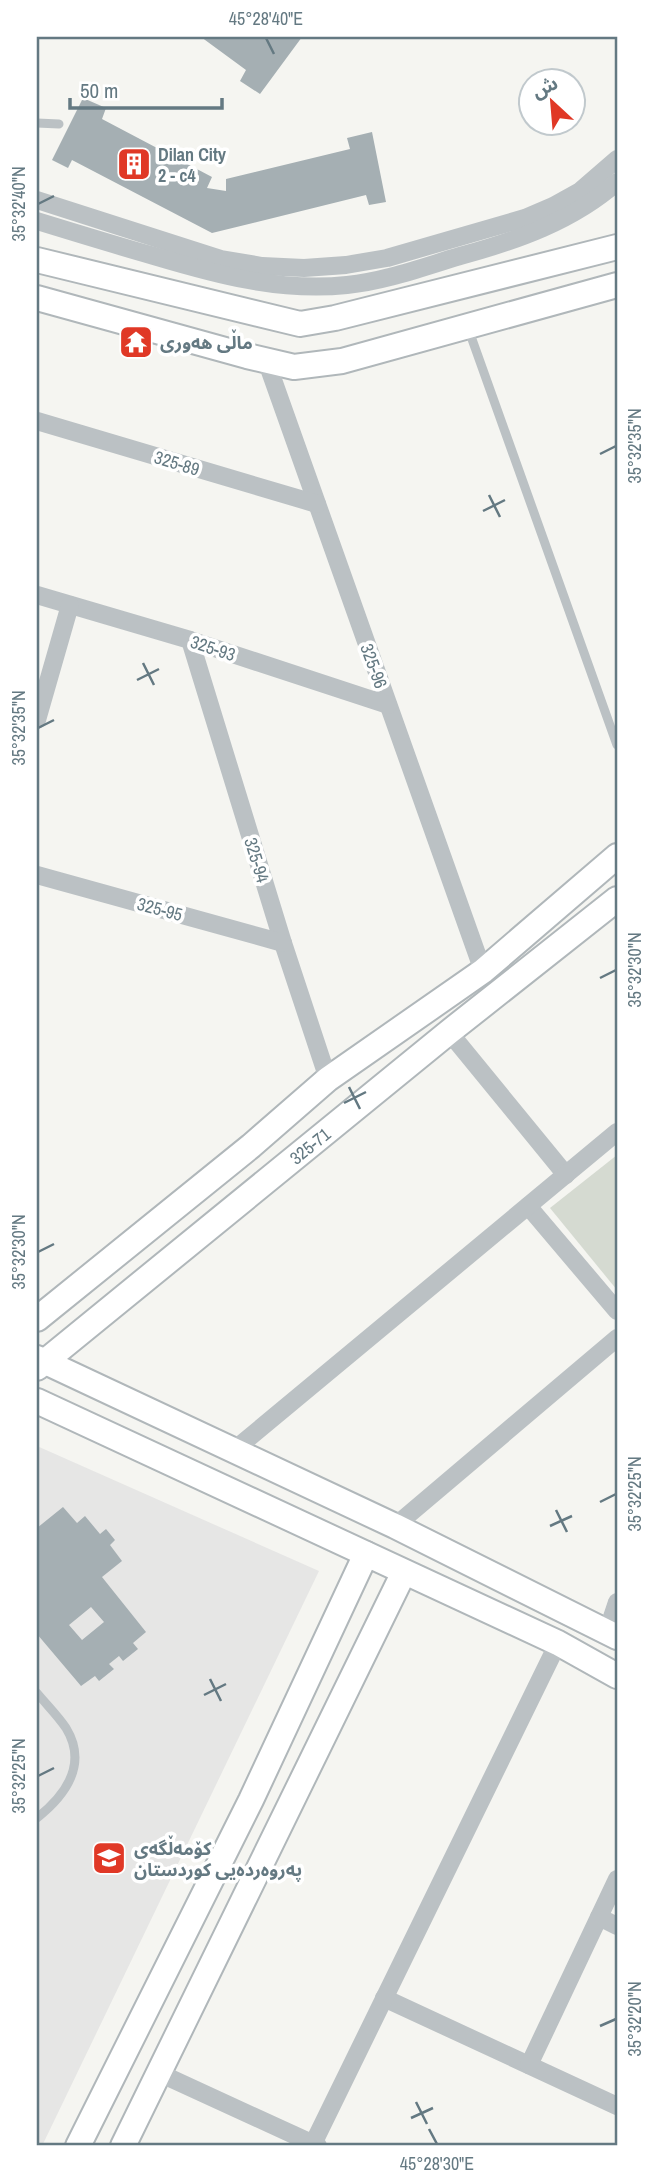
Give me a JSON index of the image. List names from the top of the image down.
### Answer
{
  "streets": {
    "street": [
      "325-89",
      "325-93",
      "325-96",
      "325-94",
      "325-95",
      "325-71"
    ]
  },
  "crossings": [
    ["325-89", "325-96"],
    ["325-93", "325-96"],
    ["325-93", "325-94"],
    ["325-94", "325-95"]
  ],
  "places": {
    "building": ["Dilan City 2 - c4"],
    "temple": ["ماڵی هەوری"],
    "school or university": ["كۆمەڵگەی پەروەردەیی كوردستان"]
  },
  "scale_bar": "50 m",
  "north": "top left",
  "coordinates": [
    "45°28'40\"E",
    "35°32'40\"N",
    "35°32'35\"N",
    "35°32'30\"N",
    "35°32'25\"N",
    "35°32'20\"N",
    "45°28'30\"E"
  ]
}
